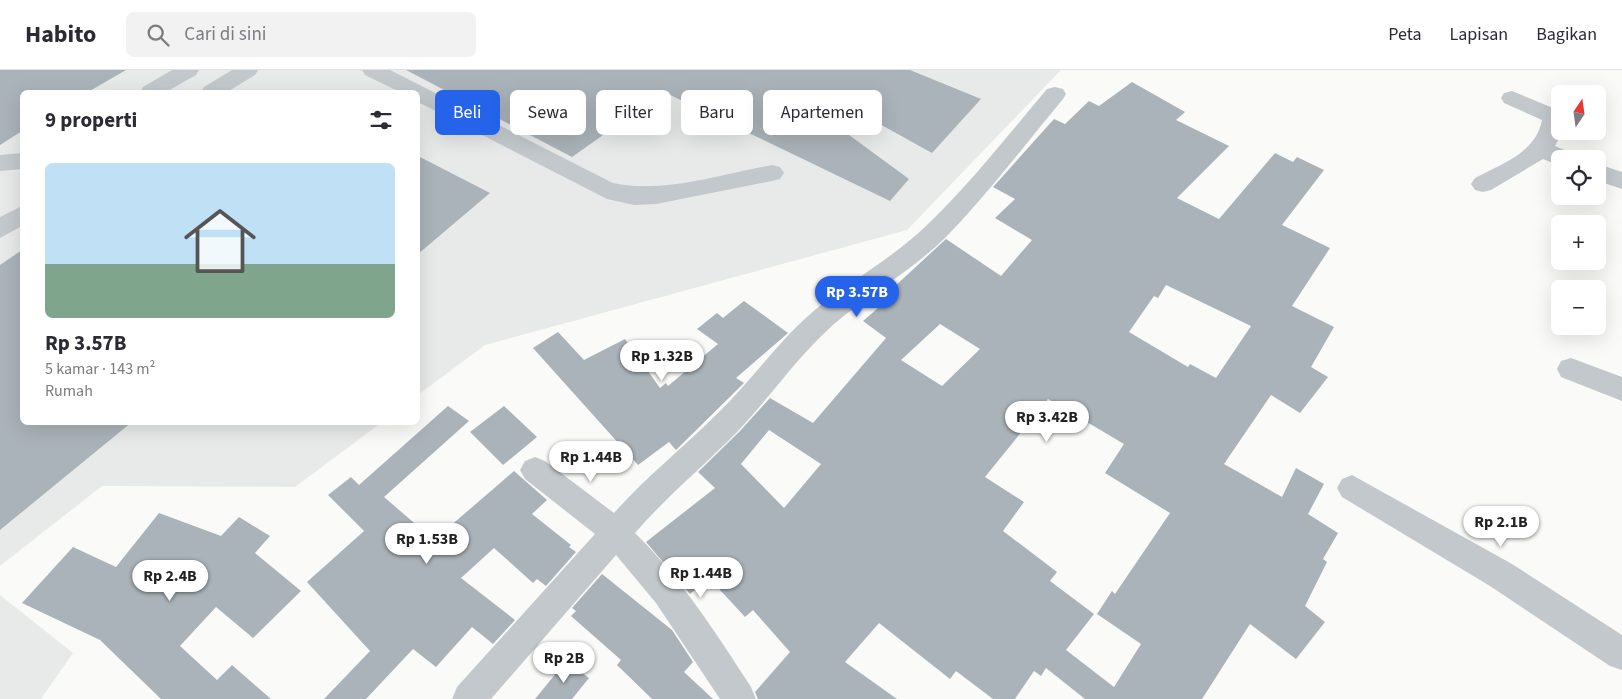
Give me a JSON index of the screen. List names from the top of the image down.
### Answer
{
  "north": "top",
  "page": {
    "header": "Habito",
    "search": "Cari di sini",
    "nav": ["Peta", "Lapisan", "Bagikan"],
    "map_buttons": ["+", "−"],
    "chip": [
      "Beli",
      "Sewa",
      "Filter",
      "Baru",
      "Apartemen"
    ],
    "heading": "9 properti",
    "list": [
      {
        "name": "Rp 3.57B",
        "note": "5 kamar · 143 m² · Rumah"
      }
    ],
    "price": [
      "Rp 3.57B",
      "Rp 1.32B",
      "Rp 3.42B",
      "Rp 1.44B",
      "Rp 2.1B",
      "Rp 1.53B",
      "Rp 1.44B",
      "Rp 2.4B",
      "Rp 2B"
    ]
  }
}
